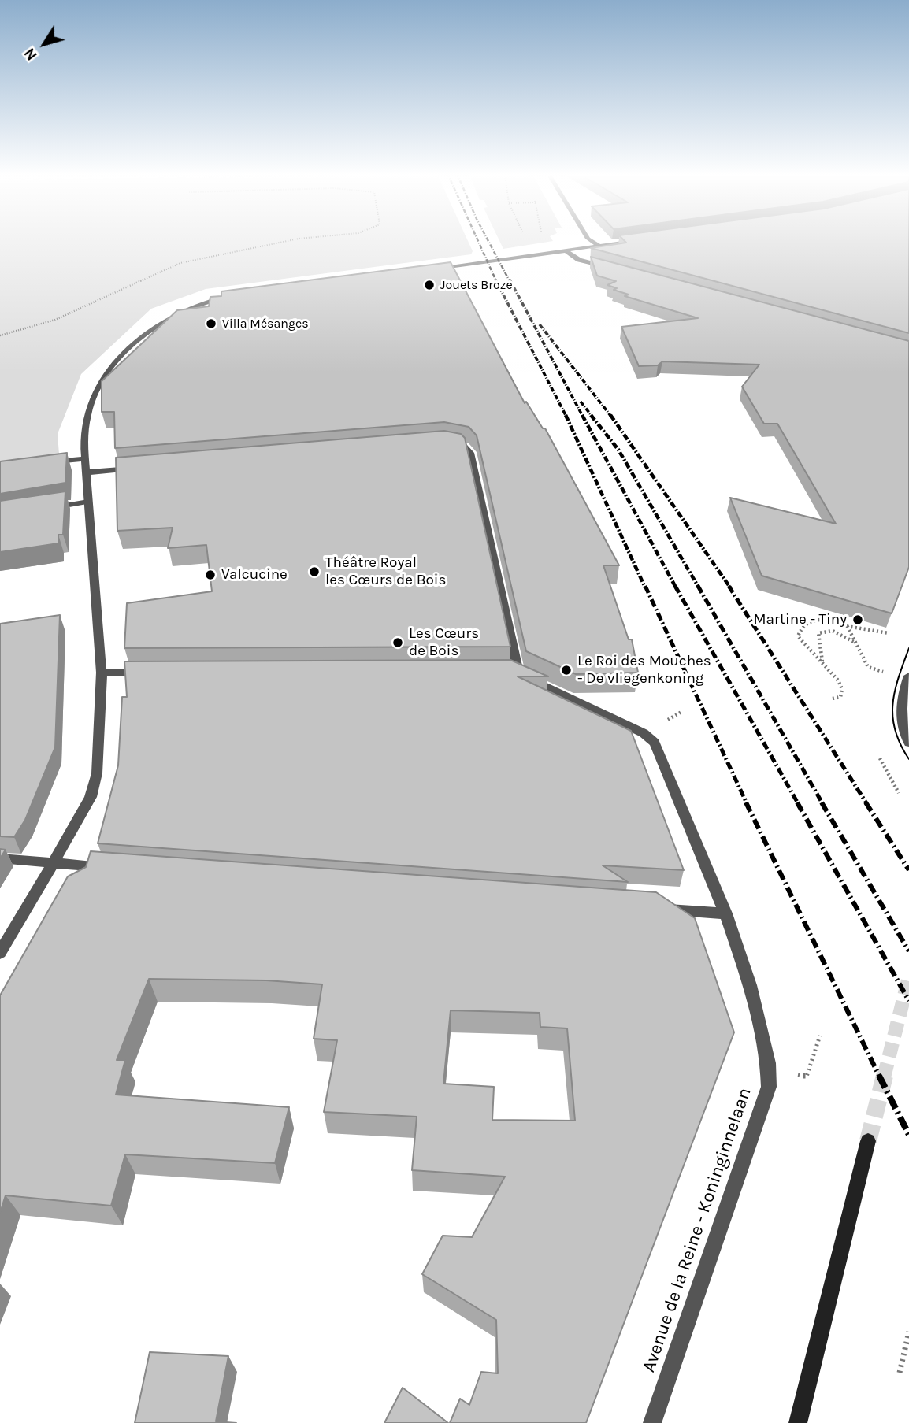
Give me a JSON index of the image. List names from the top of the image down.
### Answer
{
  "streets": {
    "street": ["Avenue de la Reine - Koninginnelaan"]
  },
  "places": [
    "Jouets Broze",
    "Villa Mésanges",
    "Théâtre Royal les Cœurs de Bois",
    "Valcucine",
    "Martine - Tiny",
    "Les Cœurs de Bois",
    "Le Roi des Mouches - De vliegenkoning"
  ],
  "north": "bottom left"
}
